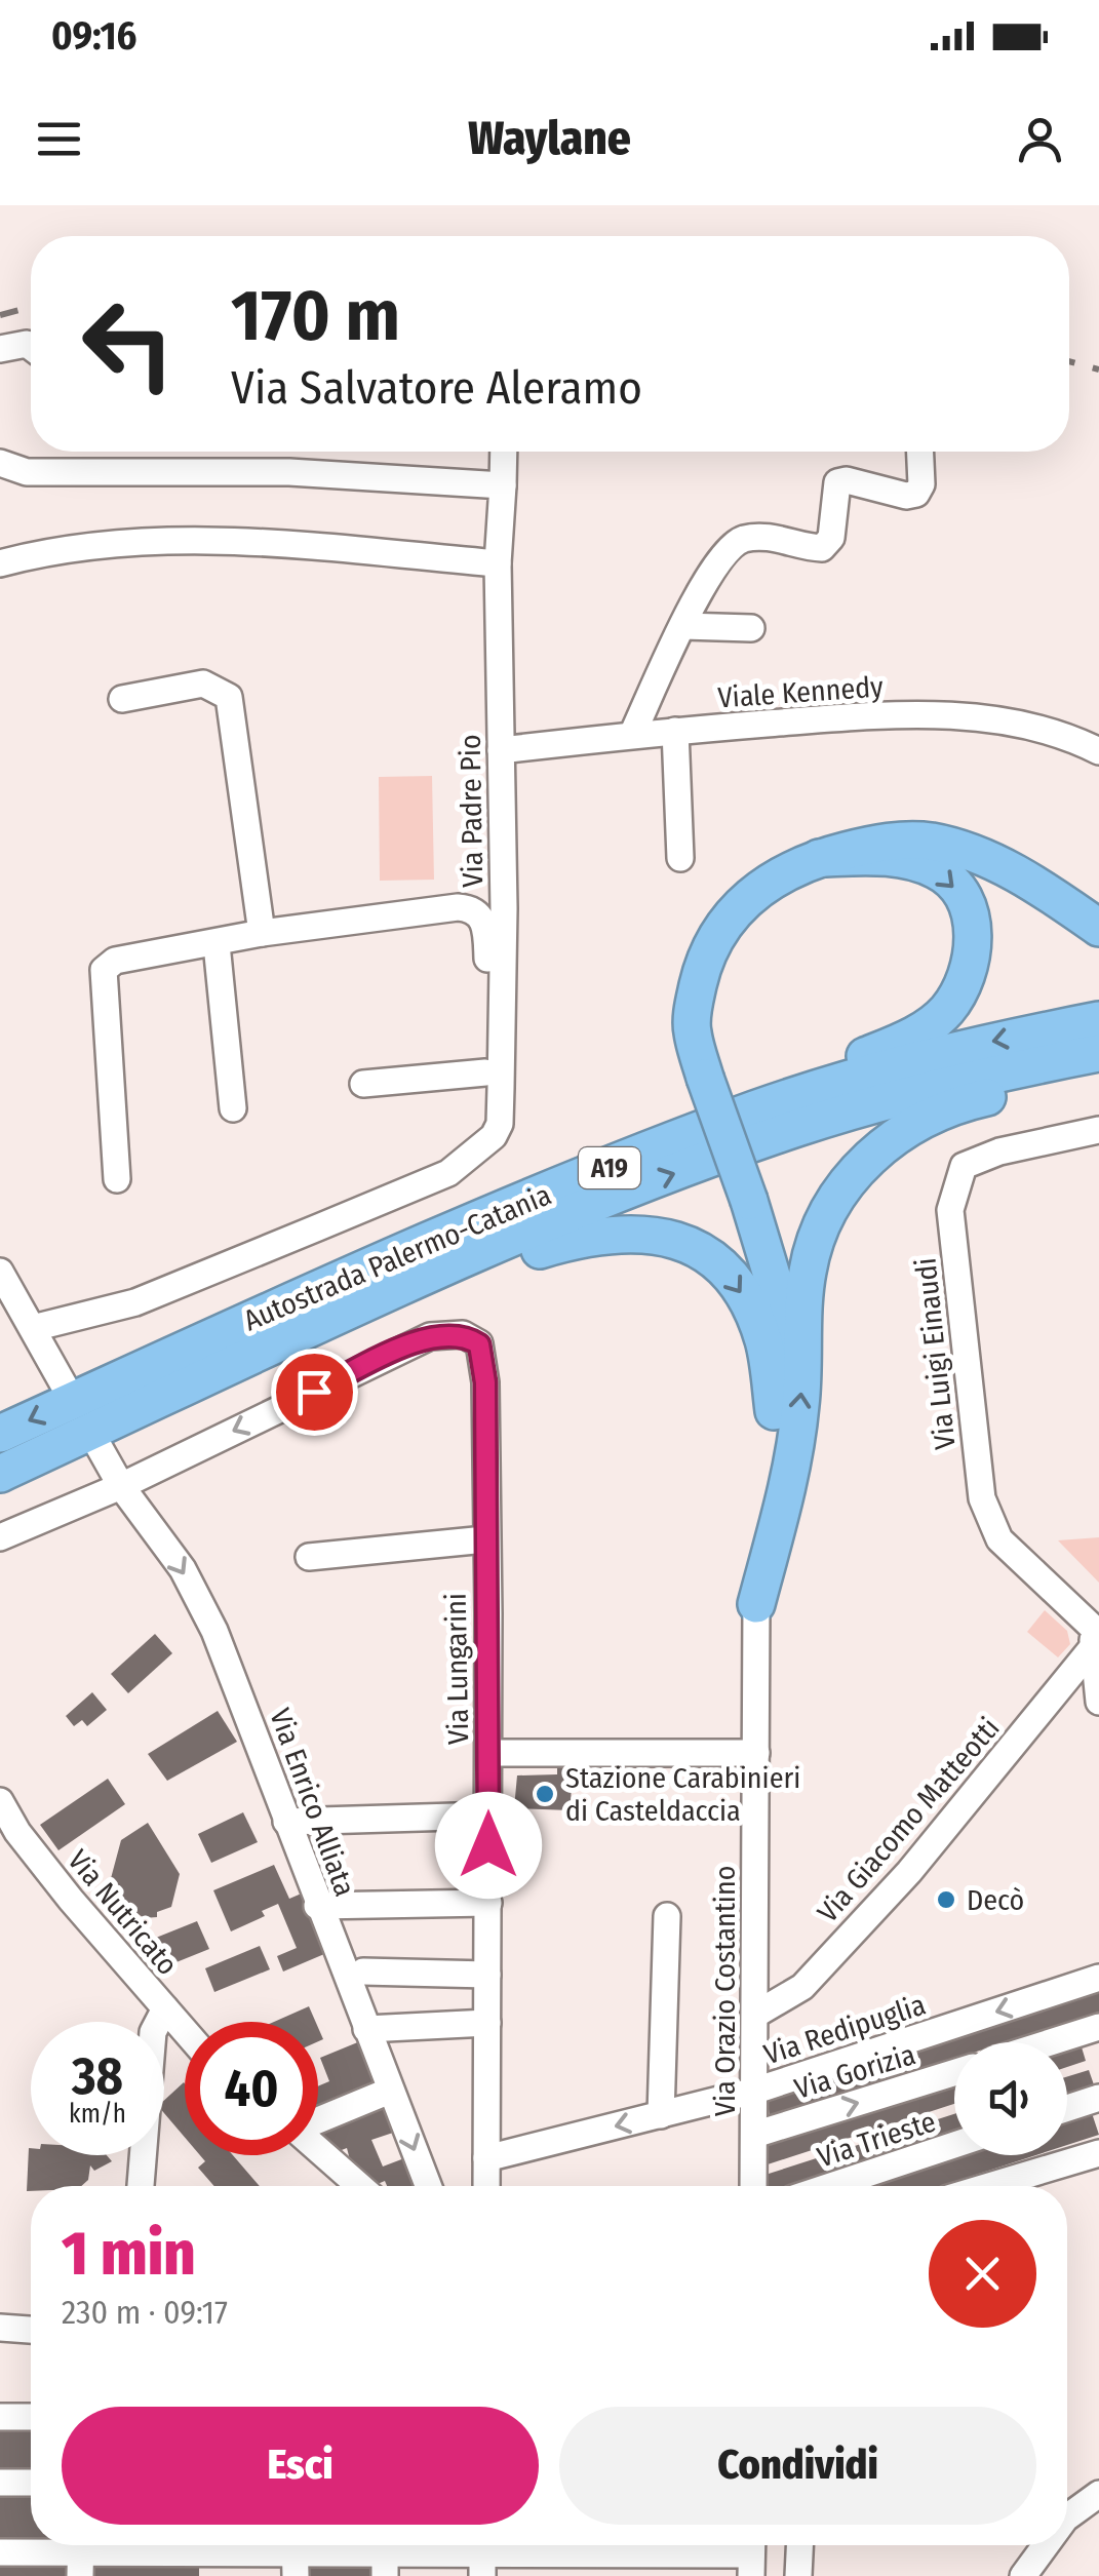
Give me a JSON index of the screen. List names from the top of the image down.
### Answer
{
  "streets": {
    "highway": ["A19", "Autostrada Palermo-Catania"],
    "street": [
      "Viale Kennedy",
      "Via Padre Pio",
      "Via Luigi Einaudi",
      "Via Lungarini",
      "Via Enrico Alliata",
      "Via Giacomo Matteotti",
      "Via Nutricato",
      "Via Orazio Costantino",
      "Via Redipuglia",
      "Via Gorizia",
      "Via Trieste"
    ]
  },
  "crossings": [
    ["Viale Kennedy", "Via Padre Pio"],
    ["Via Luigi Einaudi", "Via Giacomo Matteotti"],
    ["Via Lungarini", "Via Enrico Alliata"],
    ["Via Lungarini", "Via Redipuglia"],
    ["Via Giacomo Matteotti", "Via Orazio Costantino"],
    ["Via Orazio Costantino", "Via Redipuglia"],
    ["Via Orazio Costantino", "Via Gorizia"]
  ],
  "one_way": ["Via Enrico Alliata", "Via Gorizia"],
  "places": ["Stazione Carabinieri di Casteldaccia", "Decò"],
  "page": {
    "status": "09:16",
    "header": "Waylane",
    "turn": ["170 m", "Via Salvatore Aleramo"],
    "speed": "38 km/h",
    "limit": "40",
    "heading": ["1 min", "230 m · 09:17"],
    "buttons": ["Esci", "Condividi"]
  }
}
